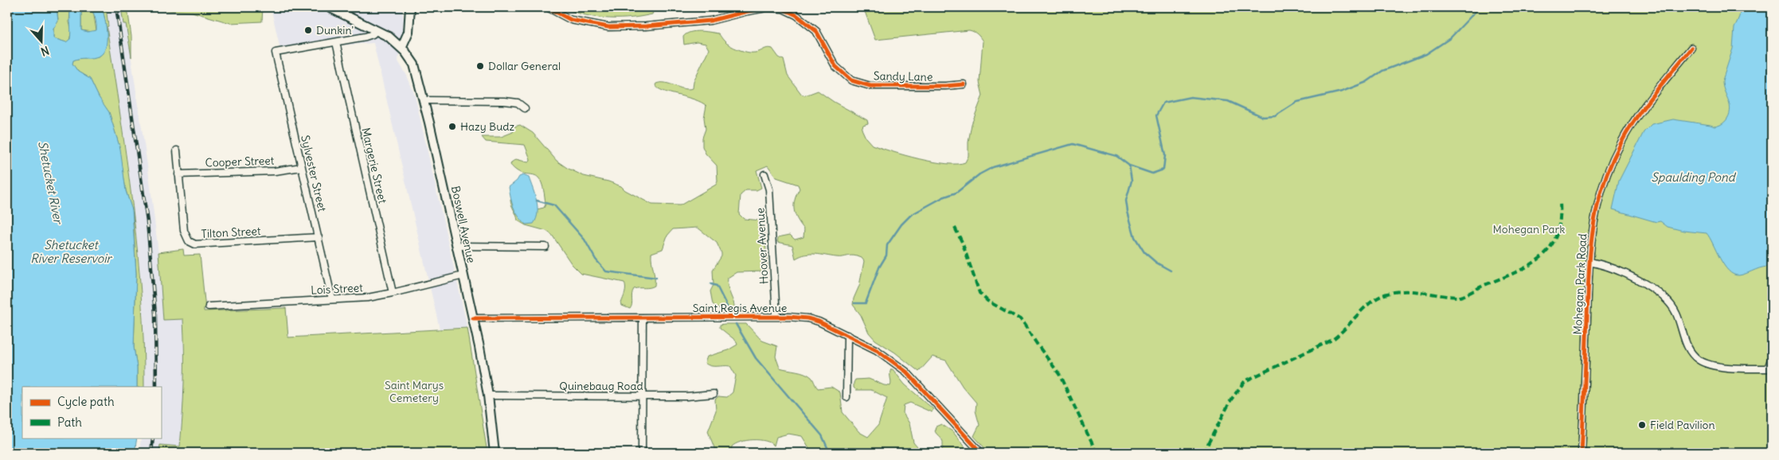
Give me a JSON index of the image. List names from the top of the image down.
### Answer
{
  "streets": {
    "main road": ["Boswell Avenue"],
    "street": [
      "Sandy Lane",
      "Cooper Street",
      "Margerie Street",
      "Sylvester Street",
      "Tilton Street",
      "Hoover Avenue",
      "Mohegan Park Road",
      "Lois Street",
      "Saint Regis Avenue",
      "Quinebaug Road"
    ]
  },
  "crossings": [
    ["Cooper Street", "Sylvester Street"],
    ["Cooper Street", "Tilton Street"],
    ["Margerie Street", "Sylvester Street"],
    ["Margerie Street", "Lois Street"],
    ["Sylvester Street", "Tilton Street"],
    ["Sylvester Street", "Lois Street"],
    ["Boswell Avenue", "Lois Street"],
    ["Boswell Avenue", "Saint Regis Avenue"],
    ["Boswell Avenue", "Quinebaug Road"],
    ["Hoover Avenue", "Saint Regis Avenue"]
  ],
  "water": ["Spaulding Pond", "Shetucket River", "Shetucket River Reservoir"],
  "parks": ["Mohegan Park", "Saint Marys Cemetery"],
  "places": [
    "Dunkin'",
    "Dollar General",
    "Hazy Budz",
    "Field Pavilion"
  ],
  "legend": ["Cycle path", "Path"],
  "north": "bottom"
}
